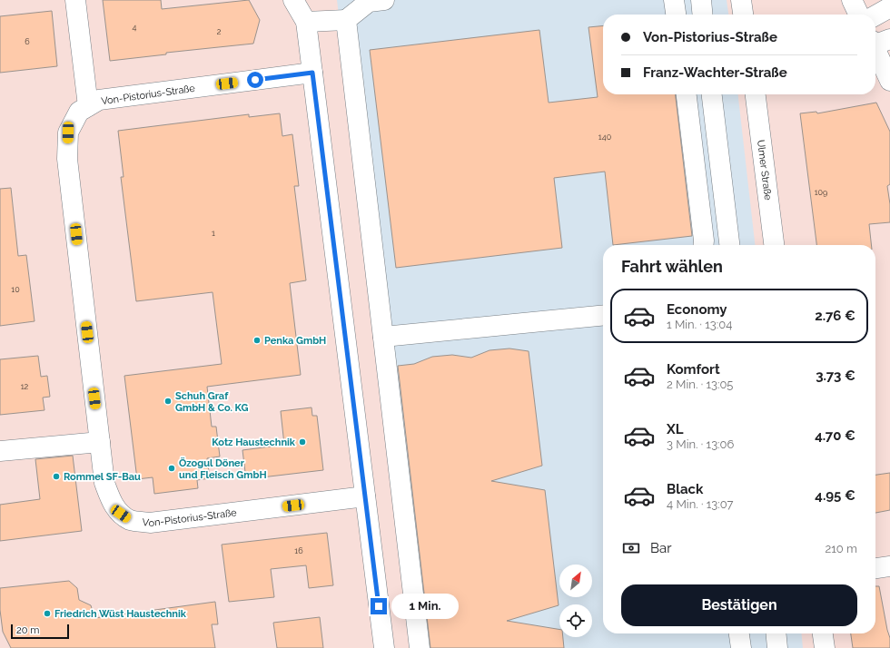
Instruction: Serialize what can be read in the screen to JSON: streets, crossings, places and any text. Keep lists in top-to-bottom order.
{
  "streets": {
    "street": ["Von-Pistorius-Straße", "Ulmer Straße"]
  },
  "places": [
    "Penka GmbH",
    "Schuh Graf GmbH & Co. KG",
    "Kotz Haustechnik",
    "Özogul Döner und Fleisch GmbH",
    "Rommel SF-Bau",
    "Friedrich Wüst Haustechnik"
  ],
  "house_numbers": [
    "4",
    "2",
    "6",
    "140",
    "109",
    "1",
    "10",
    "12",
    "16"
  ],
  "scale_bar": "20 m",
  "north": "top right",
  "page": {
    "banner": ["Von-Pistorius-Straße", "Franz-Wachter-Straße"],
    "heading": "Fahrt wählen",
    "list": [
      {
        "name": "Economy",
        "note": "1 Min. · 13:04",
        "value": "2.76 €"
      },
      {
        "name": "Komfort",
        "note": "2 Min. · 13:05",
        "value": "3.73 €"
      },
      {
        "name": "XL",
        "note": "3 Min. · 13:06",
        "value": "4.70 €"
      },
      {
        "name": "Black",
        "note": "4 Min. · 13:07",
        "value": "4.95 €"
      }
    ],
    "pay": ["Bar", "210 m"],
    "buttons": "Bestätigen",
    "bubble": "1 Min.",
    "scale": "20 m"
  }
}
